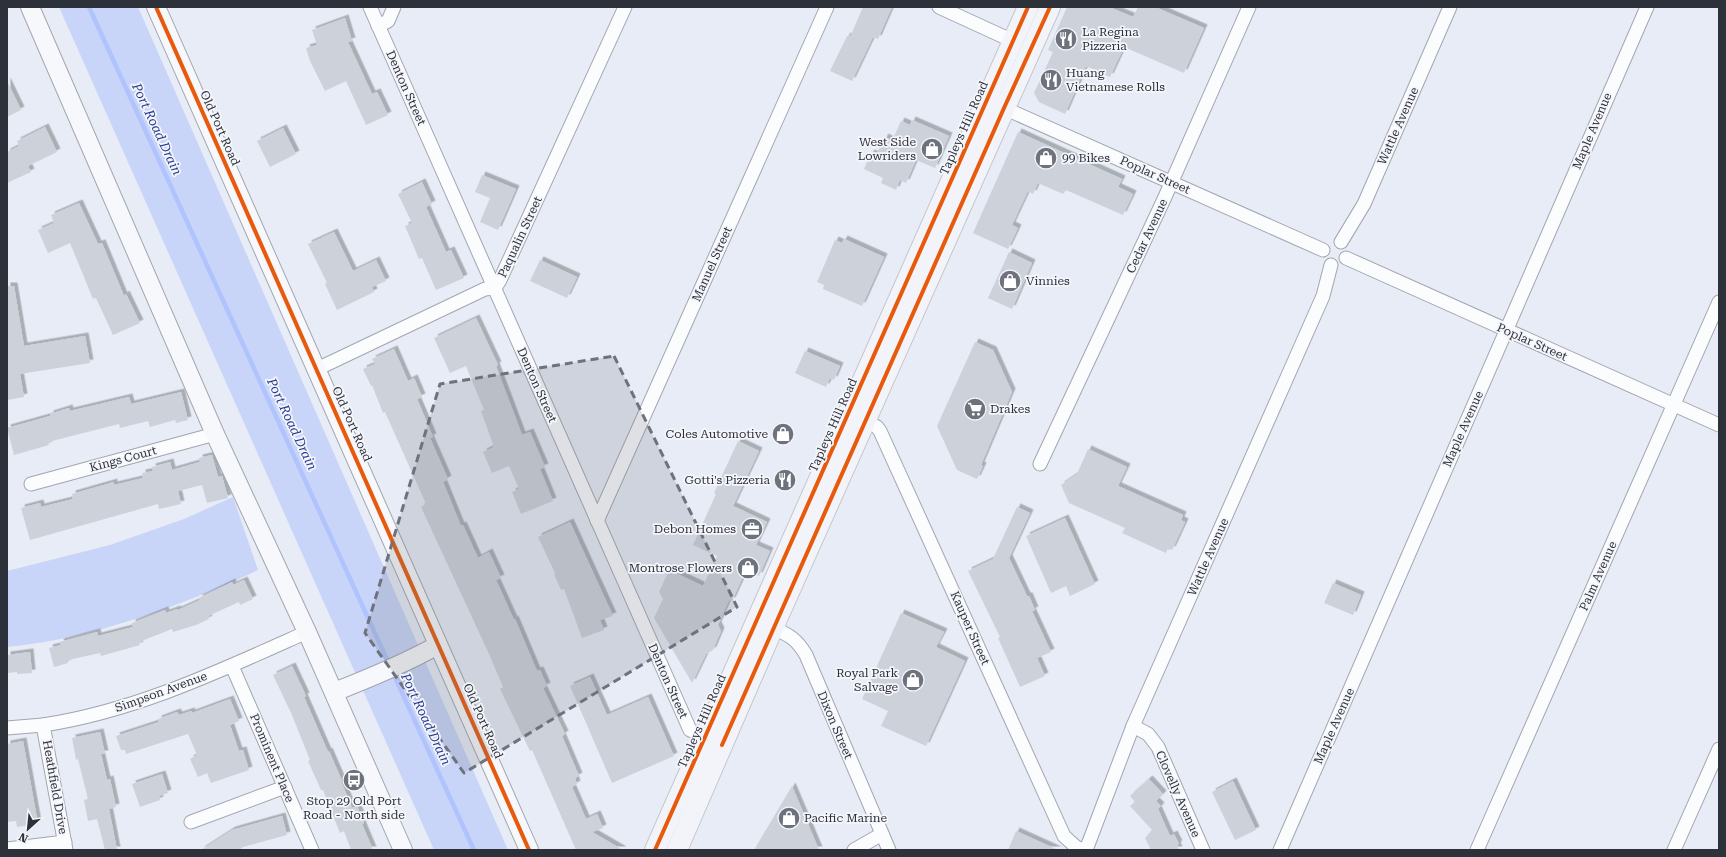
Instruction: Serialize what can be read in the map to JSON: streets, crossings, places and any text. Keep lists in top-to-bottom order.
{
  "streets": {
    "main road": ["Old Port Road", "Tapleys Hill Road"],
    "street": [
      "Denton Street",
      "Wattle Avenue",
      "Maple Avenue",
      "Poplar Street",
      "Cedar Avenue",
      "Paqualin Street",
      "Manuel Street",
      "Kings Court",
      "Palm Avenue",
      "Kauper Street",
      "Simpson Avenue",
      "Dixon Street",
      "Prominent Place",
      "Heathfield Drive",
      "Clovelly Avenue"
    ]
  },
  "crossings": [
    ["Denton Street", "Tapleys Hill Road"],
    ["Denton Street", "Paqualin Street"],
    ["Denton Street", "Manuel Street"],
    ["Wattle Avenue", "Poplar Street"],
    ["Wattle Avenue", "Clovelly Avenue"],
    ["Old Port Road", "Paqualin Street"],
    ["Tapleys Hill Road", "Poplar Street"],
    ["Tapleys Hill Road", "Kauper Street"],
    ["Tapleys Hill Road", "Dixon Street"],
    ["Maple Avenue", "Poplar Street"],
    ["Poplar Street", "Cedar Avenue"],
    ["Poplar Street", "Palm Avenue"],
    ["Simpson Avenue", "Prominent Place"],
    ["Simpson Avenue", "Heathfield Drive"]
  ],
  "water": ["Port Road Drain"],
  "places": {
    "restaurant": ["La Regina Pizzeria", "Huang Vietnamese Rolls", "Gotti's Pizzeria"],
    "shop": [
      "West Side Lowriders",
      "99 Bikes",
      "Vinnies",
      "Coles Automotive",
      "Montrose Flowers",
      "Royal Park Salvage",
      "Pacific Marine"
    ],
    "supermarket": ["Drakes"],
    "office": ["Debon Homes"],
    "bus stop": ["Stop 29 Old Port Road - North side"]
  },
  "north": "bottom left"
}
